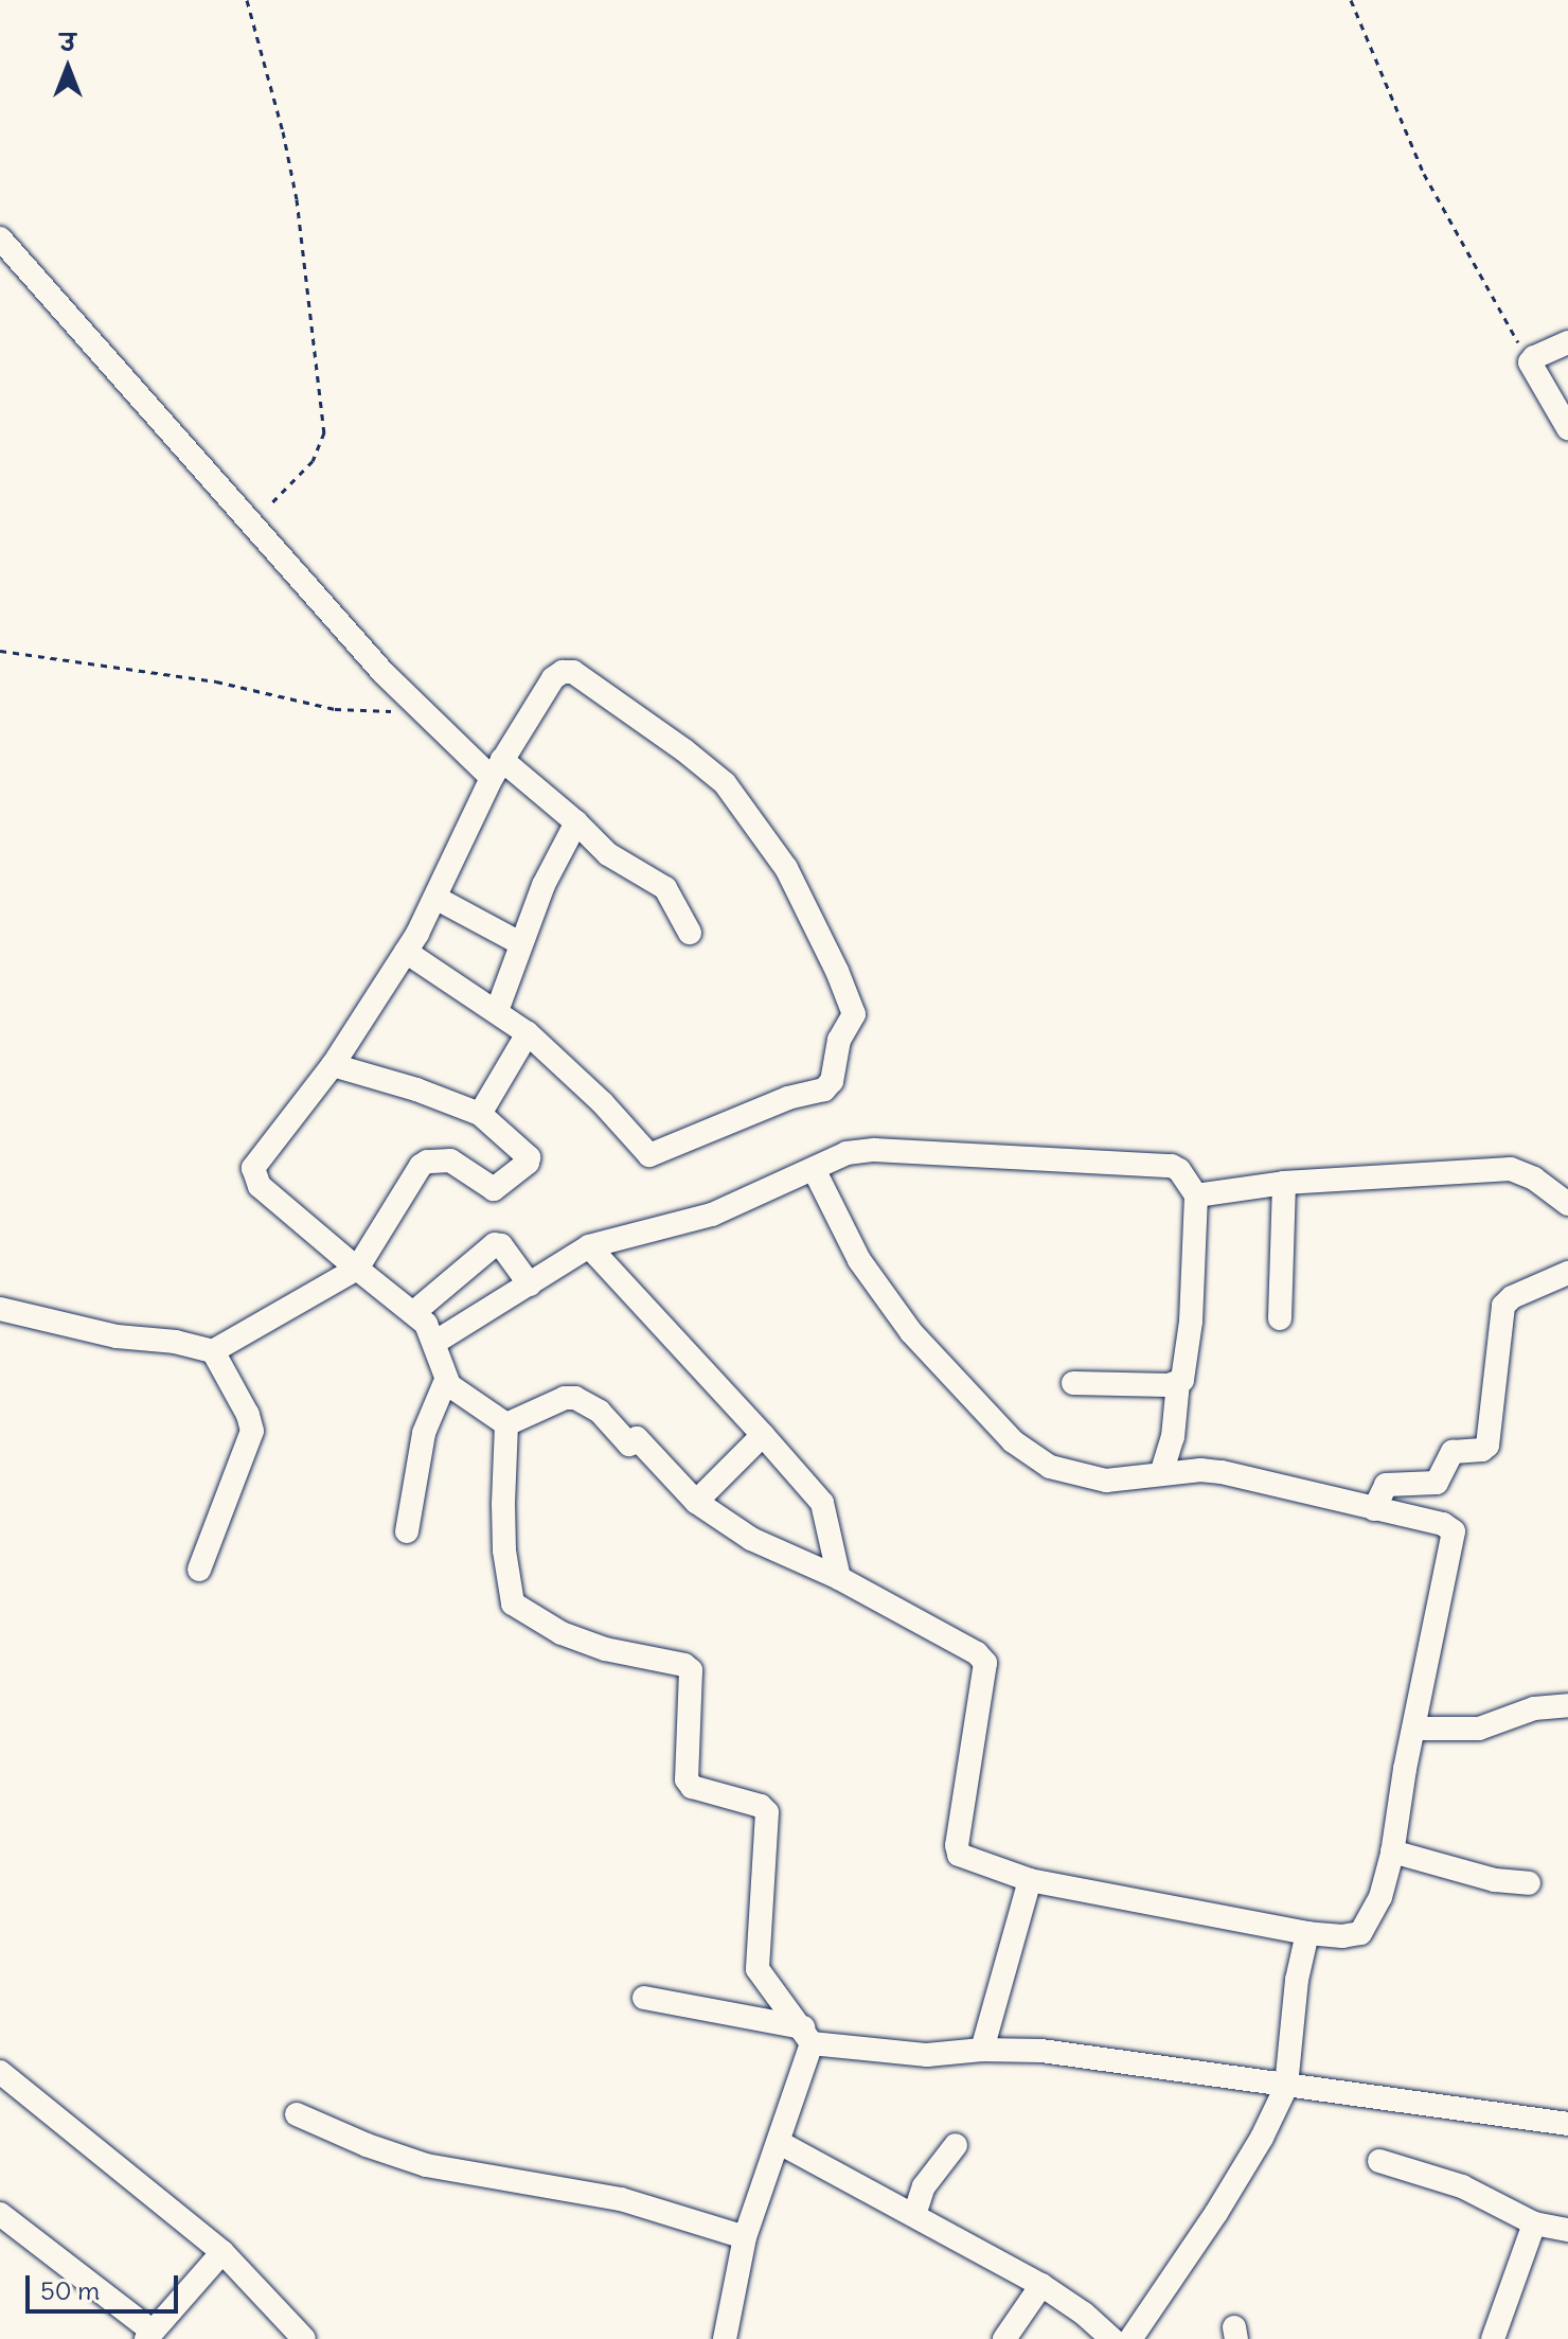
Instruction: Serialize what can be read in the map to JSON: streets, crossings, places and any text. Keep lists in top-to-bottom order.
{
  "scale_bar": "50 m",
  "north": "top"
}
